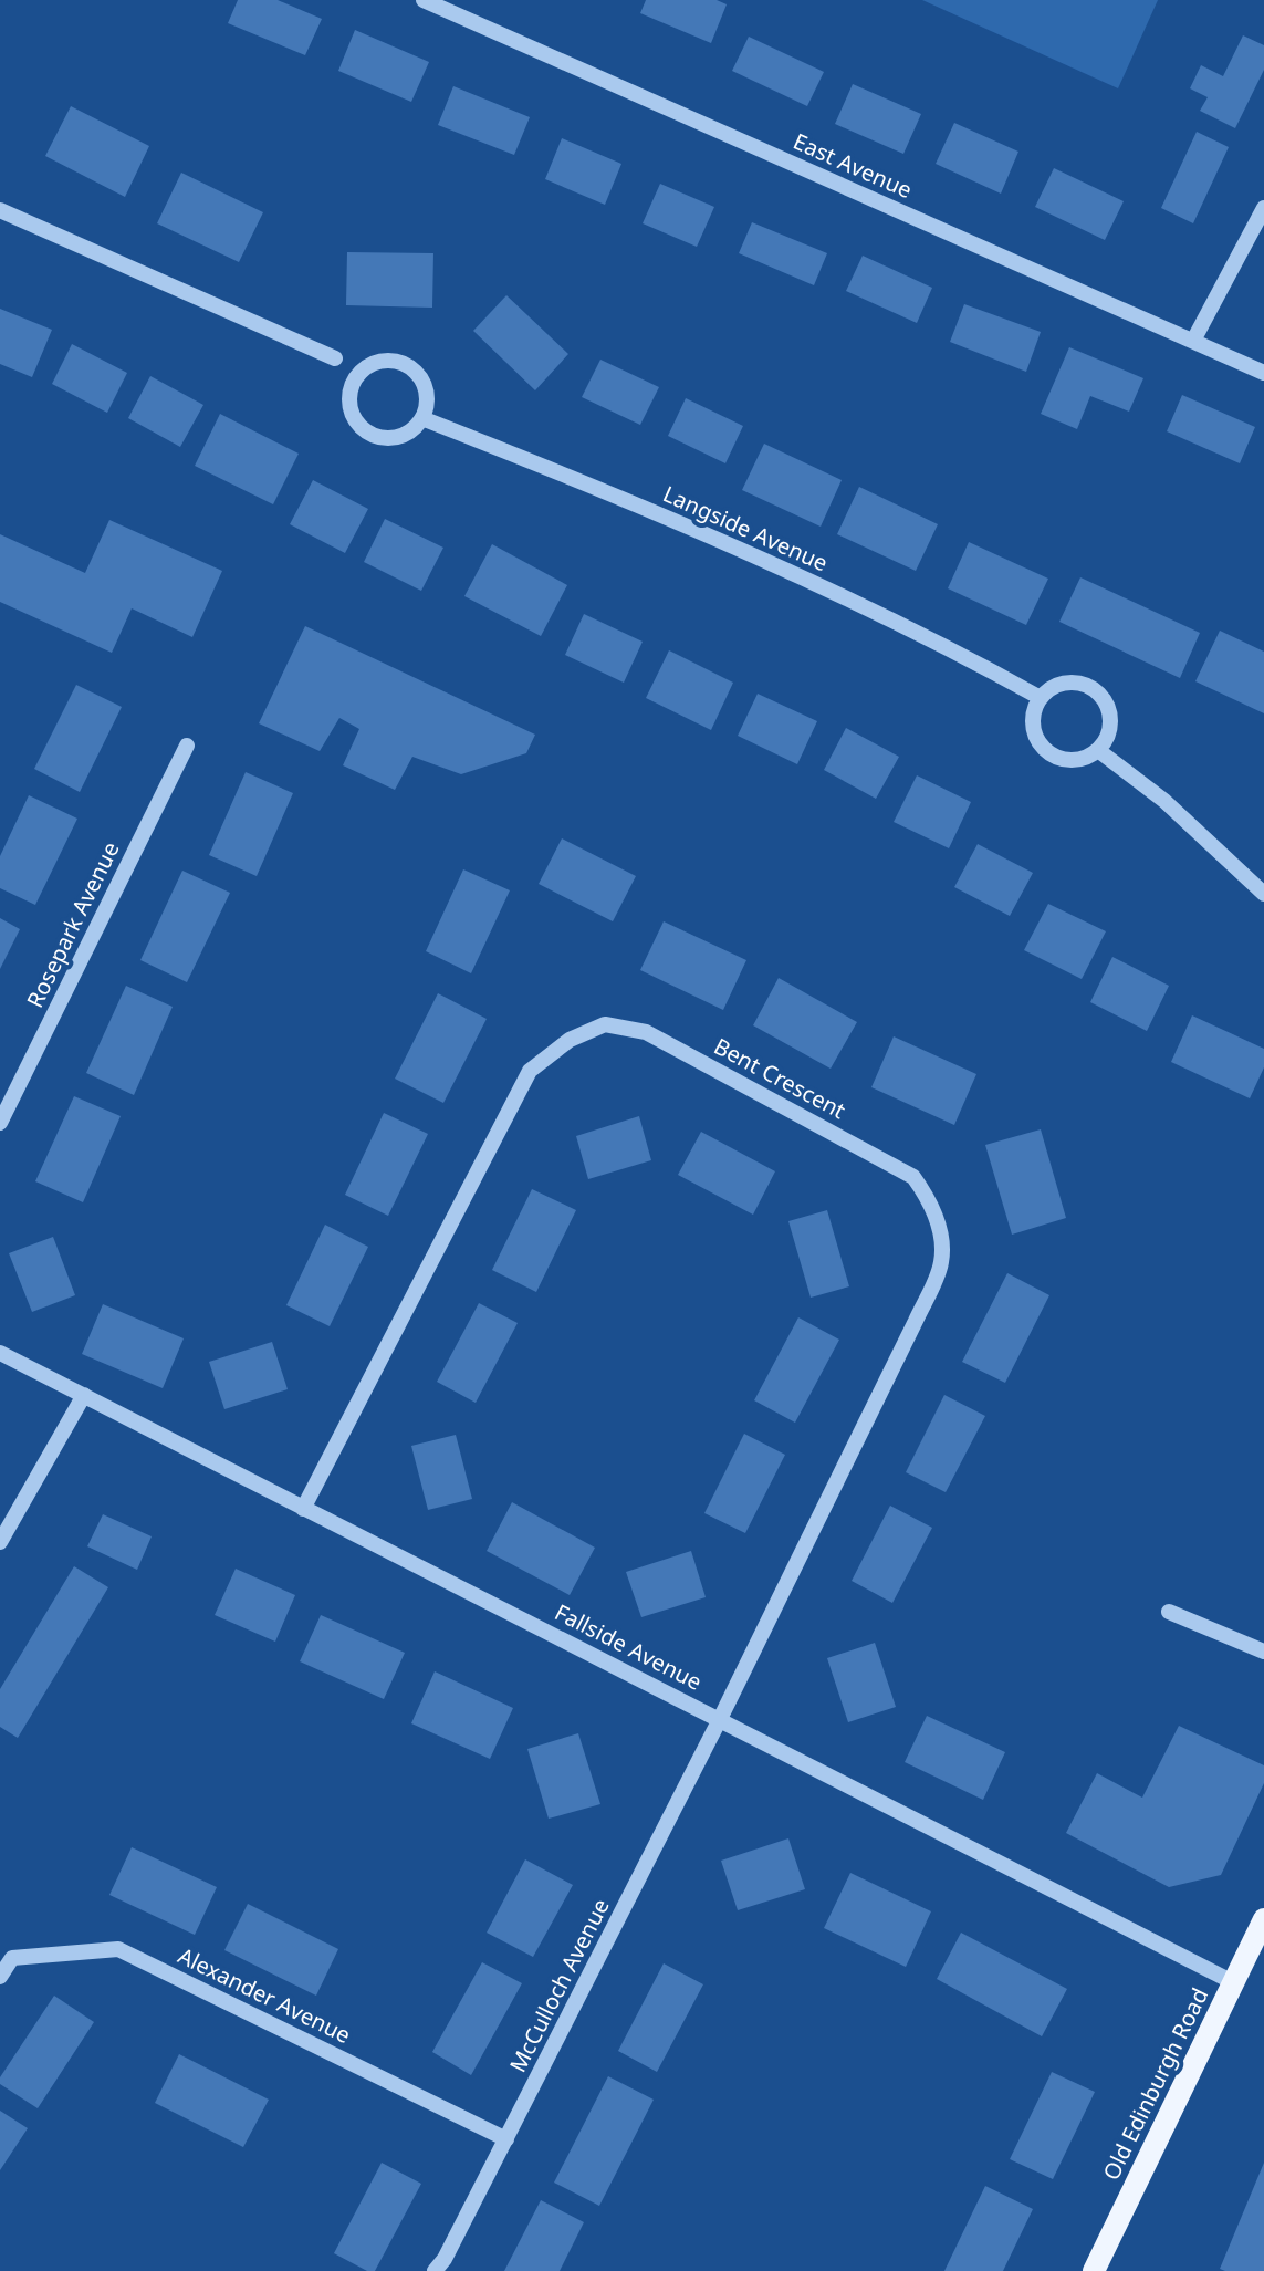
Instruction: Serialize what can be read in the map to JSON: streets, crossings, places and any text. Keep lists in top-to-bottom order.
{
  "streets": {
    "main road": ["Old Edinburgh Road"],
    "street": [
      "East Avenue",
      "Langside Avenue",
      "Rosepark Avenue",
      "Bent Crescent",
      "Fallside Avenue",
      "McCulloch Avenue",
      "Alexander Avenue"
    ]
  },
  "crossings": [
    ["Bent Crescent", "Fallside Avenue"],
    ["Bent Crescent", "McCulloch Avenue"],
    ["Fallside Avenue", "McCulloch Avenue"],
    ["Fallside Avenue", "Old Edinburgh Road"],
    ["McCulloch Avenue", "Alexander Avenue"]
  ]
}
